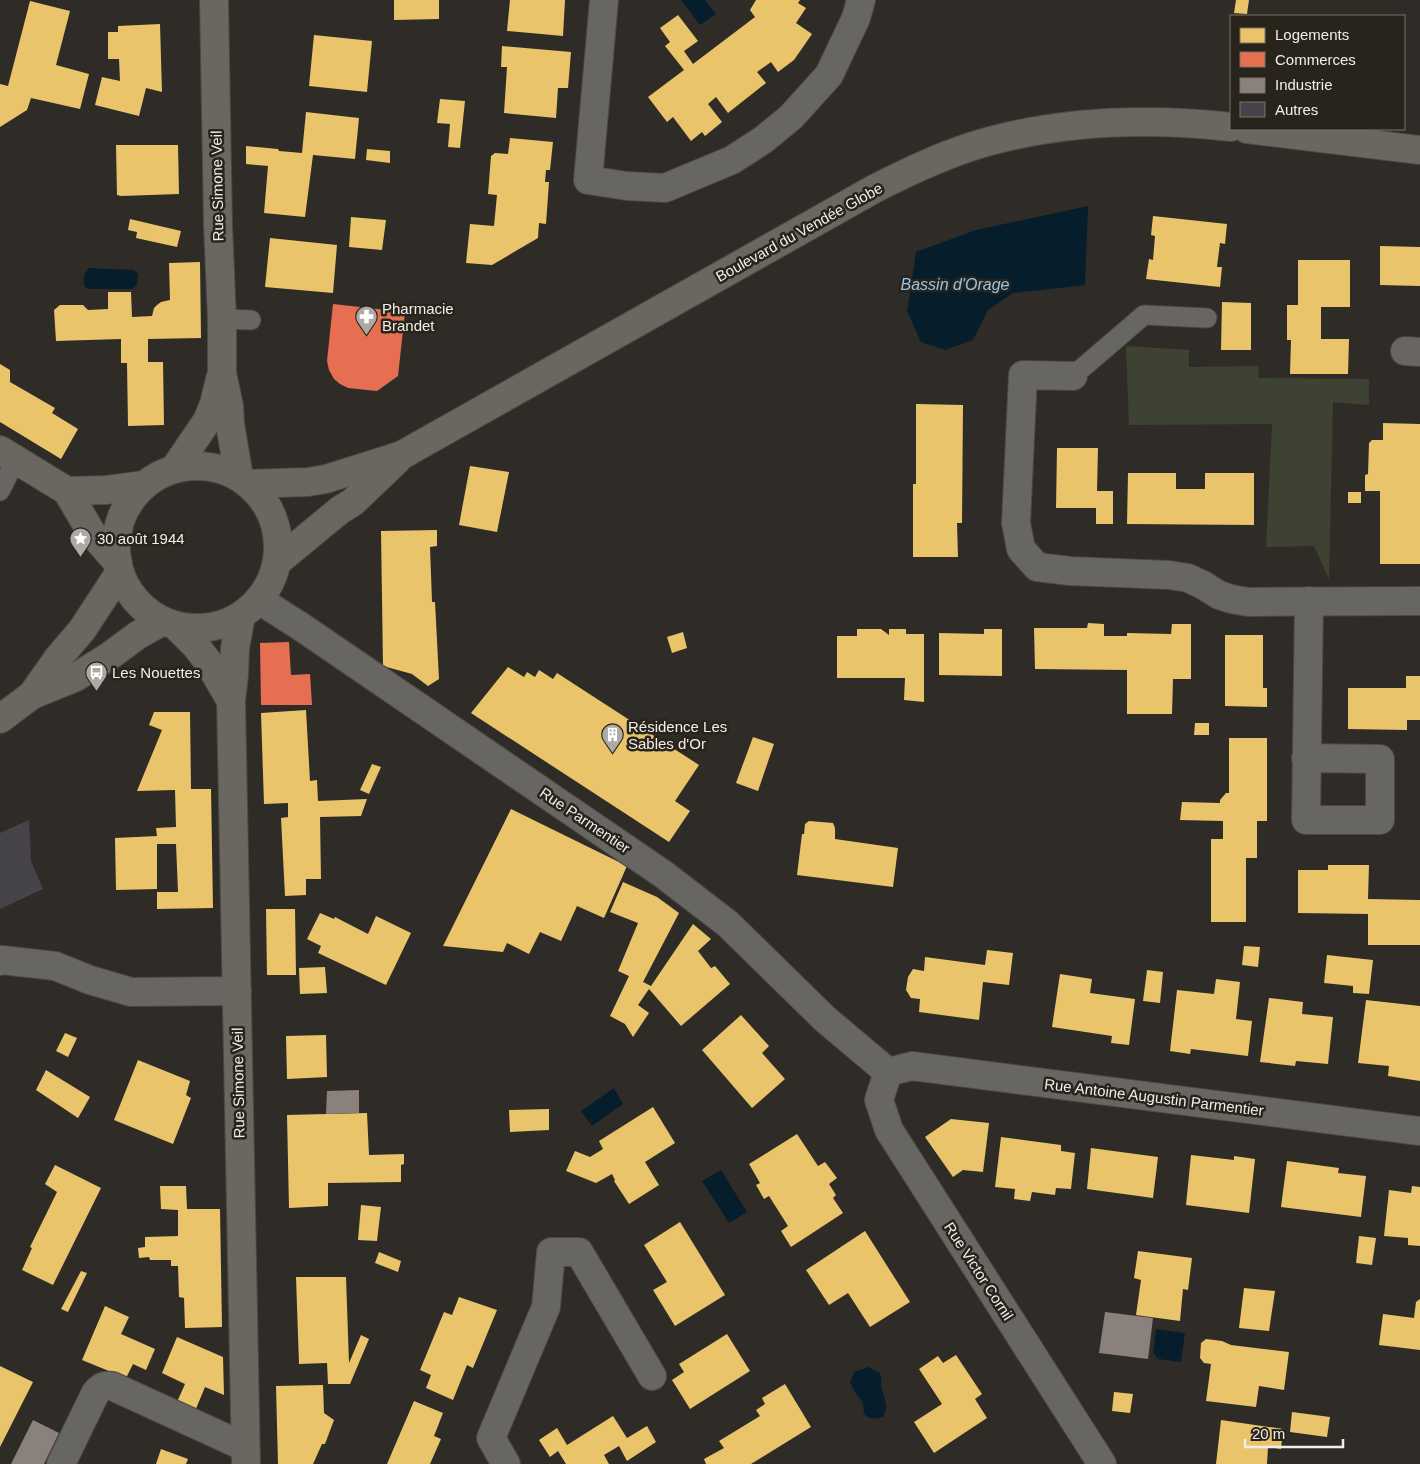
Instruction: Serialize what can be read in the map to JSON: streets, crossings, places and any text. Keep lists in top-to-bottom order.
{
  "streets": {
    "main road": ["Rue Simone Veil", "Boulevard du Vendée Globe"],
    "street": ["Rue Parmentier", "Rue Antoine Augustin Parmentier", "Rue Victor Cornil"]
  },
  "crossings": [
    ["Rue Simone Veil", "Boulevard du Vendée Globe"],
    ["Rue Simone Veil", "Rue Parmentier"],
    ["Boulevard du Vendée Globe", "Rue Parmentier"],
    ["Rue Parmentier", "Rue Antoine Augustin Parmentier"],
    ["Rue Parmentier", "Rue Victor Cornil"],
    ["Rue Antoine Augustin Parmentier", "Rue Victor Cornil"]
  ],
  "water": ["Bassin d'Orage"],
  "places": {
    "pharmacy": ["Pharmacie Brandet"],
    "place": ["30 août 1944"],
    "bus stop": ["Les Nouettes"],
    "building": ["Résidence Les Sables d'Or"]
  },
  "legend": [
    "Logements",
    "Commerces",
    "Industrie",
    "Autres"
  ],
  "scale_bar": "20 m"
}
